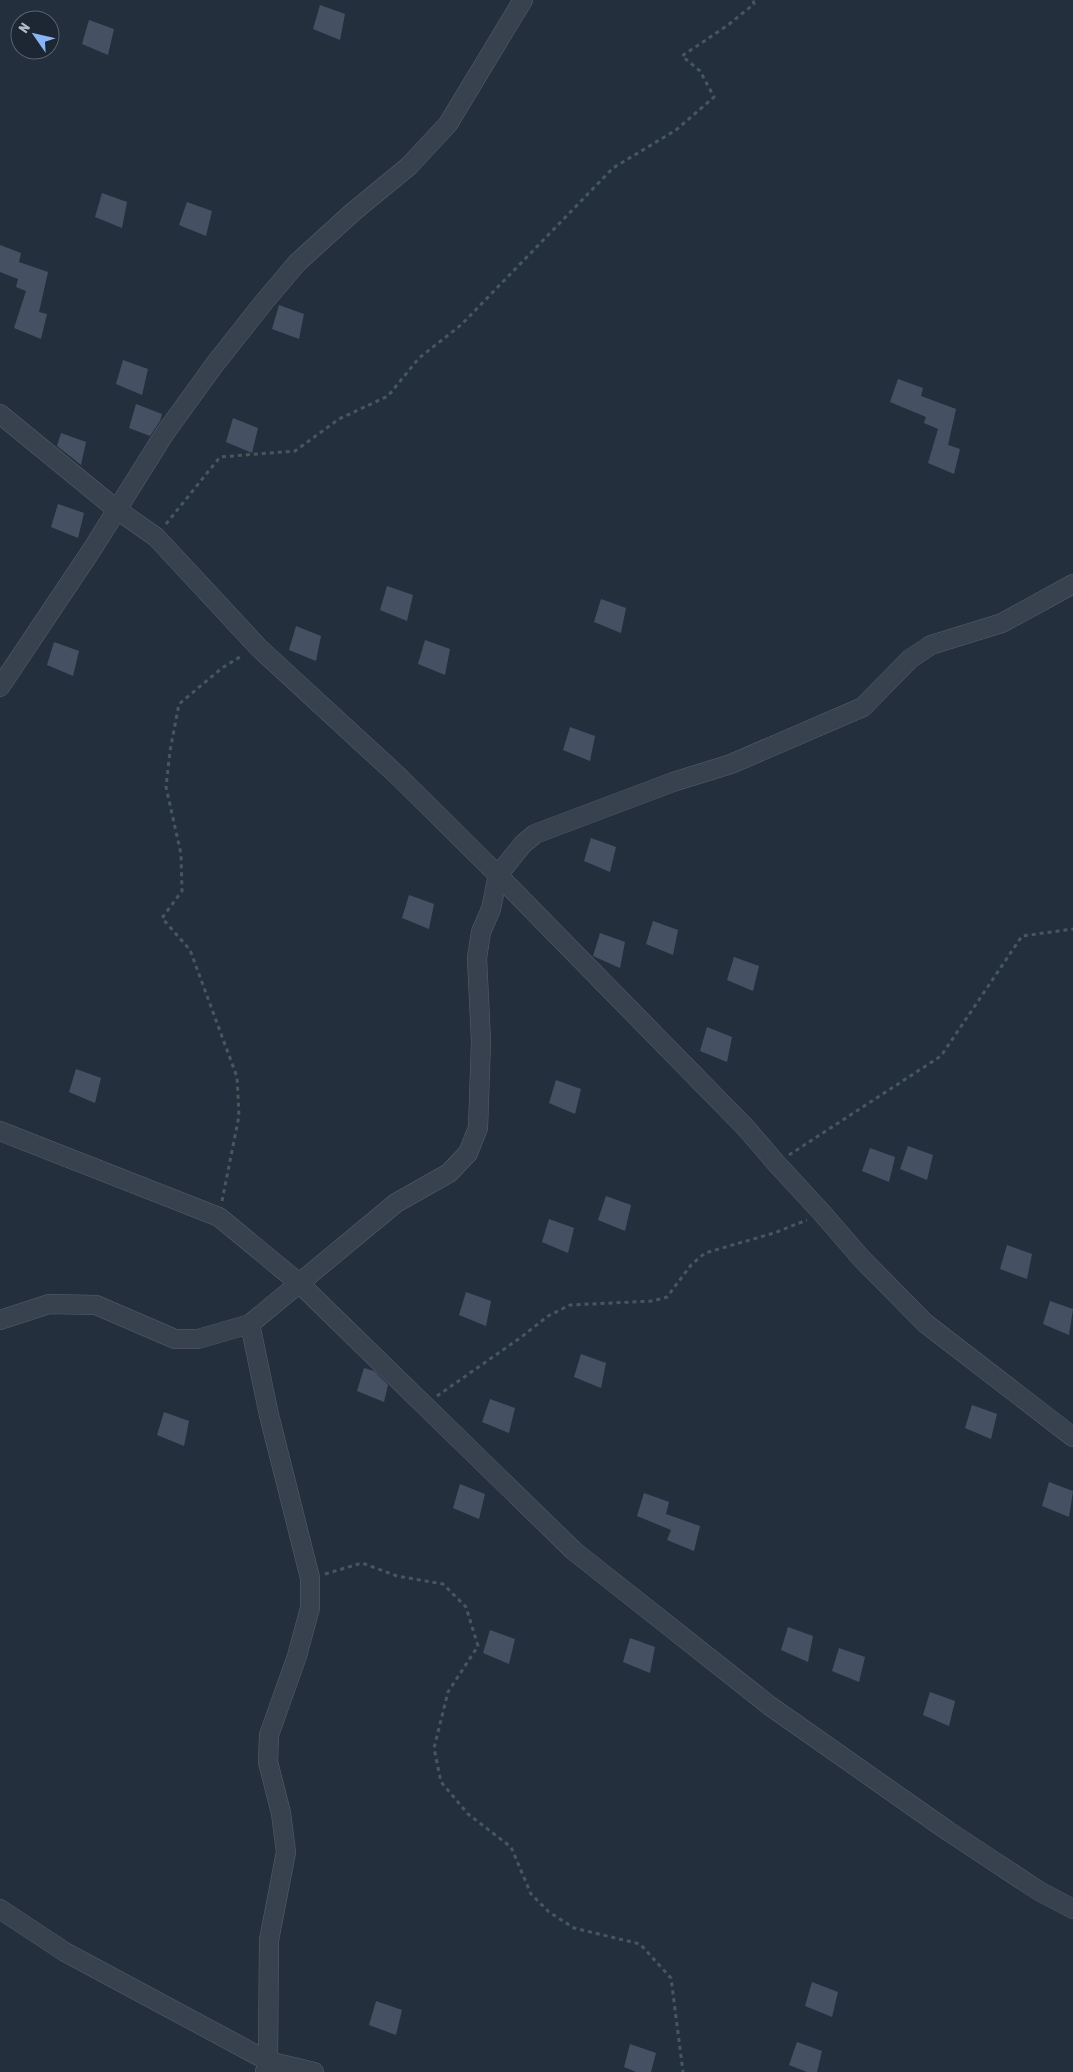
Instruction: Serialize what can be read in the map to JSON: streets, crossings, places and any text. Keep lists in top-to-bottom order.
{
  "north": "top left"
}
